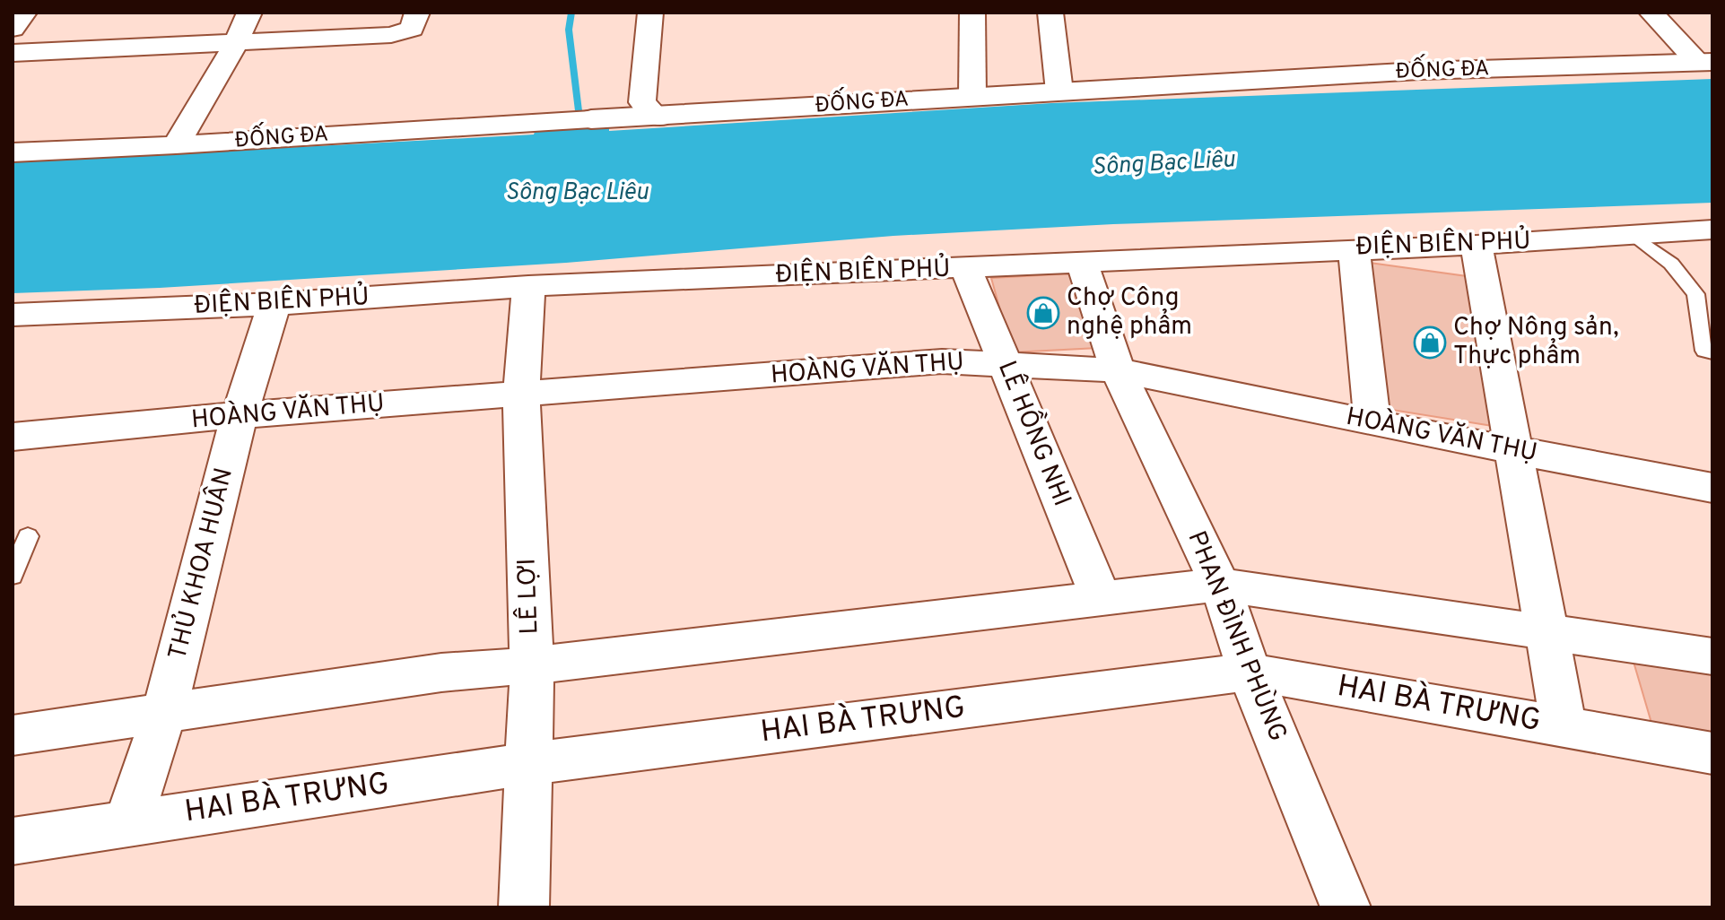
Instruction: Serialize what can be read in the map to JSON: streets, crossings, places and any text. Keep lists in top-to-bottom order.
{
  "streets": {
    "street": [
      "ĐỐNG ĐA",
      "ĐIỆN BIÊN PHỦ",
      "HOÀNG VĂN THỤ",
      "LÊ HỒNG NHI",
      "THỦ KHOA HUÂN",
      "LÊ LỢI",
      "PHAN ĐÌNH PHÙNG",
      "HAI BÀ TRƯNG"
    ]
  },
  "crossings": [
    ["ĐIỆN BIÊN PHỦ", "LÊ HỒNG NHI"],
    ["ĐIỆN BIÊN PHỦ", "THỦ KHOA HUÂN"],
    ["ĐIỆN BIÊN PHỦ", "LÊ LỢI"],
    ["ĐIỆN BIÊN PHỦ", "PHAN ĐÌNH PHÙNG"],
    ["HOÀNG VĂN THỤ", "LÊ HỒNG NHI"],
    ["HOÀNG VĂN THỤ", "THỦ KHOA HUÂN"],
    ["HOÀNG VĂN THỤ", "LÊ LỢI"],
    ["HOÀNG VĂN THỤ", "PHAN ĐÌNH PHÙNG"],
    ["THỦ KHOA HUÂN", "HAI BÀ TRƯNG"],
    ["LÊ LỢI", "HAI BÀ TRƯNG"],
    ["PHAN ĐÌNH PHÙNG", "HAI BÀ TRƯNG"]
  ],
  "water": ["Sông Bạc Liêu"],
  "places": {
    "shop": ["Chợ Công nghệ phẩm", "Chợ Nông sản, Thực phẩm"]
  }
}
